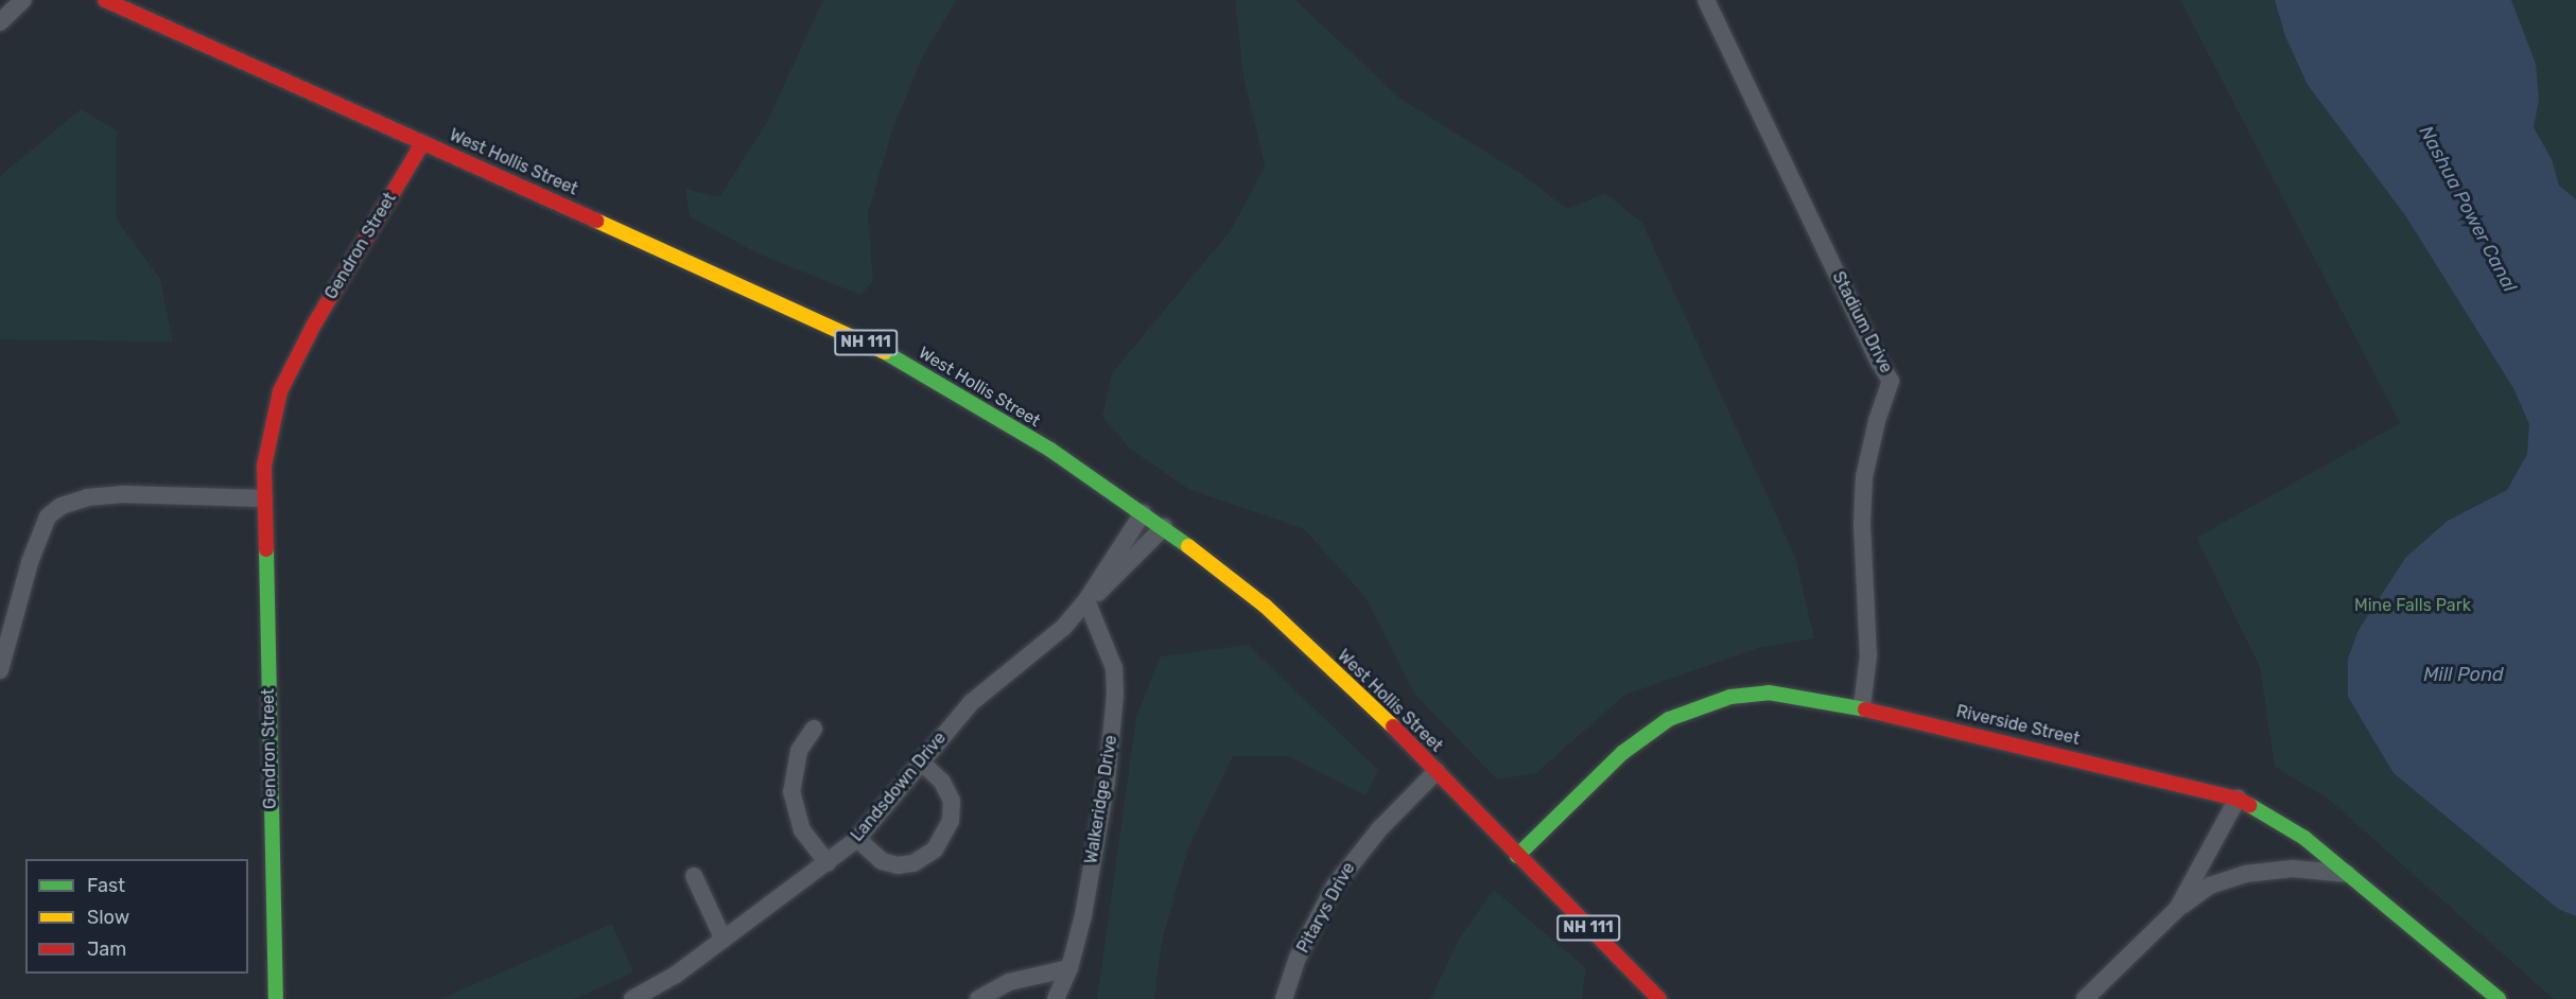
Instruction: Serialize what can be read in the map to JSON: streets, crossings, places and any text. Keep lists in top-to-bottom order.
{
  "streets": {
    "street": [
      "West Hollis Street",
      "Gendron Street",
      "Stadium Drive",
      "NH 111",
      "Riverside Street",
      "Landsdown Drive",
      "Walkeridge Drive",
      "Pitarys Drive"
    ]
  },
  "crossings": [
    ["West Hollis Street", "Gendron Street"],
    ["West Hollis Street", "Riverside Street"],
    ["West Hollis Street", "Landsdown Drive"],
    ["West Hollis Street", "Pitarys Drive"],
    ["Stadium Drive", "Riverside Street"],
    ["Landsdown Drive", "Walkeridge Drive"]
  ],
  "water": ["Nashua Power Canal", "Mill Pond"],
  "parks": ["Mine Falls Park"],
  "legend": ["Fast", "Slow", "Jam"]
}
